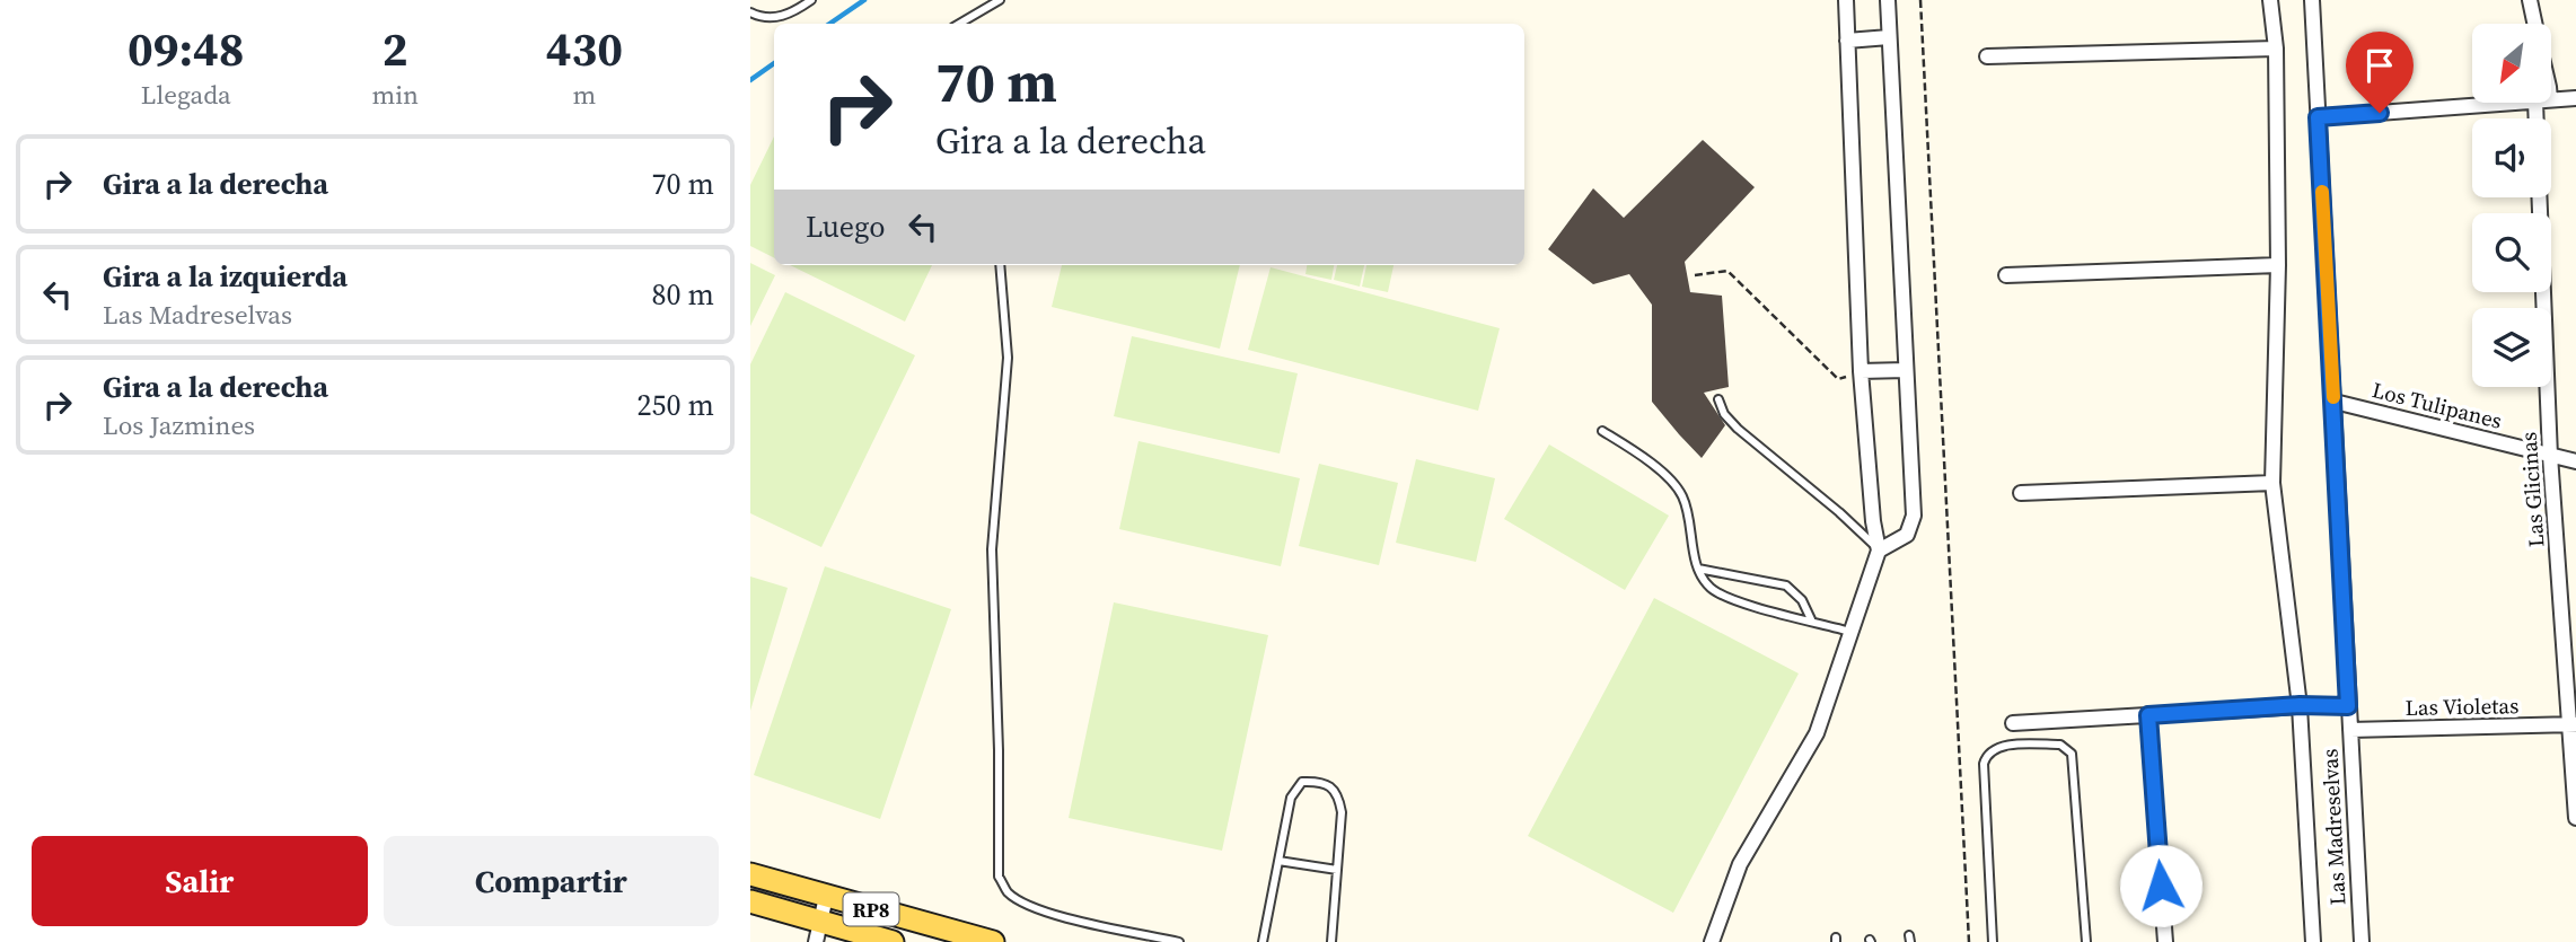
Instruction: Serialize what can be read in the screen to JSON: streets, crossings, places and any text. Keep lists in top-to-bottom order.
{
  "streets": {
    "main road": ["RP8"],
    "street": [
      "Los Tulipanes",
      "Las Glicinas",
      "Las Violetas",
      "Las Madreselvas"
    ]
  },
  "crossings": [
    ["Los Tulipanes", "Las Glicinas"],
    ["Los Tulipanes", "Las Madreselvas"],
    ["Las Glicinas", "Las Violetas"],
    ["Las Violetas", "Las Madreselvas"]
  ],
  "north": "bottom left",
  "page": {
    "eta": [
      "09:48",
      "Llegada",
      "2",
      "min",
      "430",
      "m"
    ],
    "turn": ["70 m", "Gira a la derecha"],
    "list": [
      {
        "name": "Gira a la derecha",
        "value": "70 m"
      },
      {
        "name": "Gira a la izquierda",
        "note": "Las Madreselvas",
        "value": "80 m"
      },
      {
        "name": "Gira a la derecha",
        "note": "Los Jazmines",
        "value": "250 m"
      }
    ],
    "then": "Luego",
    "buttons": ["Salir", "Compartir"]
  }
}
